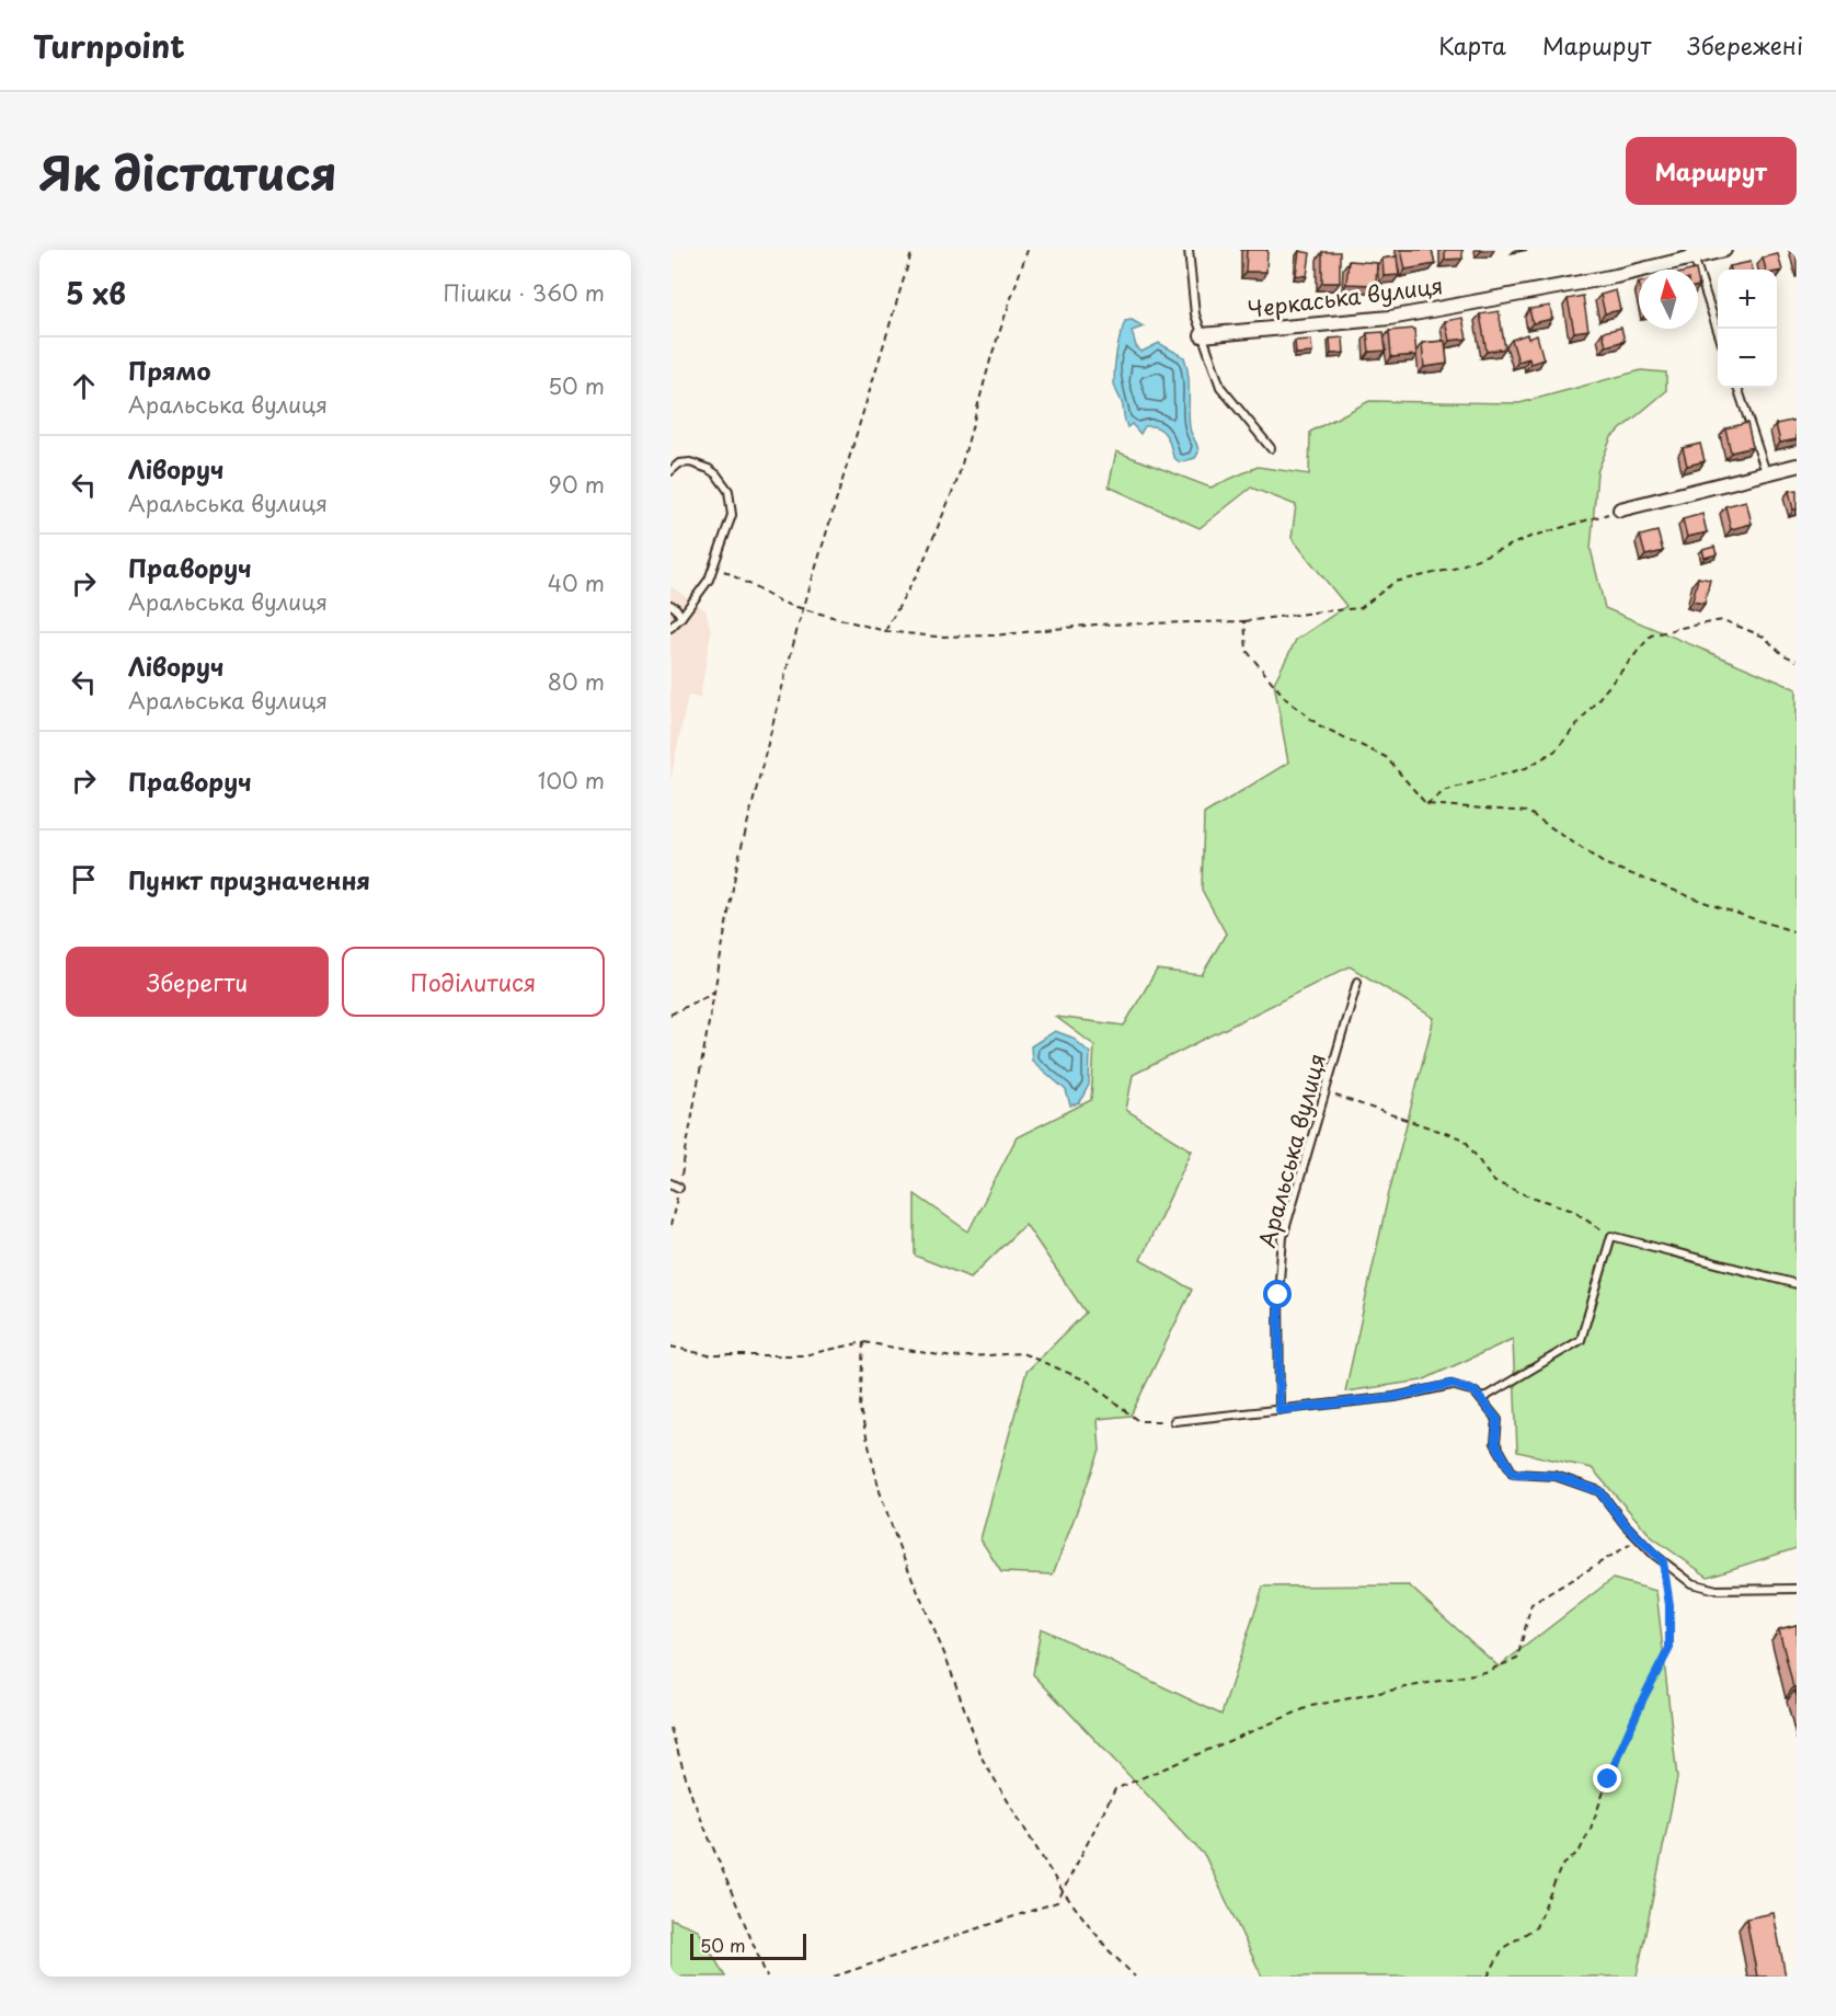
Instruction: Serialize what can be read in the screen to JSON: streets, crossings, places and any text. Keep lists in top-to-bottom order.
{
  "streets": {
    "street": ["Черкаська вулиця"],
    "lane": ["Аральська вулиця"]
  },
  "scale_bar": "50 m",
  "north": "top",
  "page": {
    "header": "Turnpoint",
    "nav": ["Карта", "Маршрут", "Збережені"],
    "title": "Як дістатися",
    "buttons": [
      "Маршрут",
      ["Зберегти", "Поділитися"]
    ],
    "heading": ["5 хв", "Пішки · 360 m"],
    "map_buttons": ["+", "−"],
    "list": [
      ["Прямо", "Аральська вулиця", "50 m"],
      ["Ліворуч", "Аральська вулиця", "90 m"],
      ["Праворуч", "Аральська вулиця", "40 m"],
      ["Ліворуч", "Аральська вулиця", "80 m"],
      ["Праворуч", "100 m"],
      "Пункт призначення"
    ],
    "scale": "50 m"
  }
}
